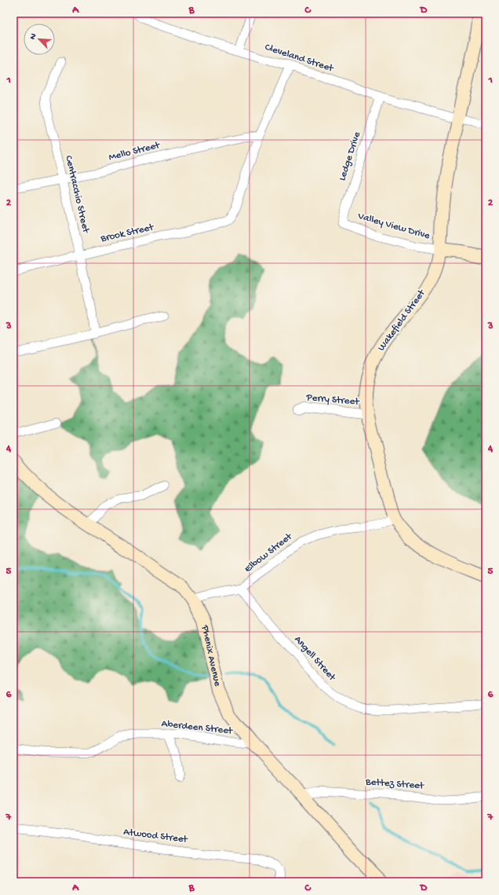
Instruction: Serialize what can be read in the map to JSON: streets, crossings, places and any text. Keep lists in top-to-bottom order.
{
  "streets": {
    "street": [
      "Cleveland Street",
      "Mello Street",
      "Ledge Drive",
      "Centracchio Street",
      "Valley View Drive",
      "Brook Street",
      "Wakefield Street",
      "Perry Street",
      "Elbow Street",
      "Phenix Avenue",
      "Angell Street",
      "Aberdeen Street",
      "Bettez Street",
      "Atwood Street"
    ]
  },
  "crossings": [
    ["Cleveland Street", "Ledge Drive"],
    ["Cleveland Street", "Wakefield Street"],
    ["Mello Street", "Centracchio Street"],
    ["Mello Street", "Brook Street"],
    ["Ledge Drive", "Valley View Drive"],
    ["Centracchio Street", "Brook Street"],
    ["Valley View Drive", "Wakefield Street"],
    ["Wakefield Street", "Perry Street"],
    ["Wakefield Street", "Elbow Street"],
    ["Elbow Street", "Phenix Avenue"],
    ["Elbow Street", "Angell Street"],
    ["Phenix Avenue", "Aberdeen Street"],
    ["Phenix Avenue", "Bettez Street"]
  ],
  "north": "top left",
  "grid": {
    "columns": [
      "A",
      "B",
      "C",
      "D"
    ],
    "rows": [
      "1",
      "2",
      "3",
      "4",
      "5",
      "6",
      "7"
    ]
  }
}
